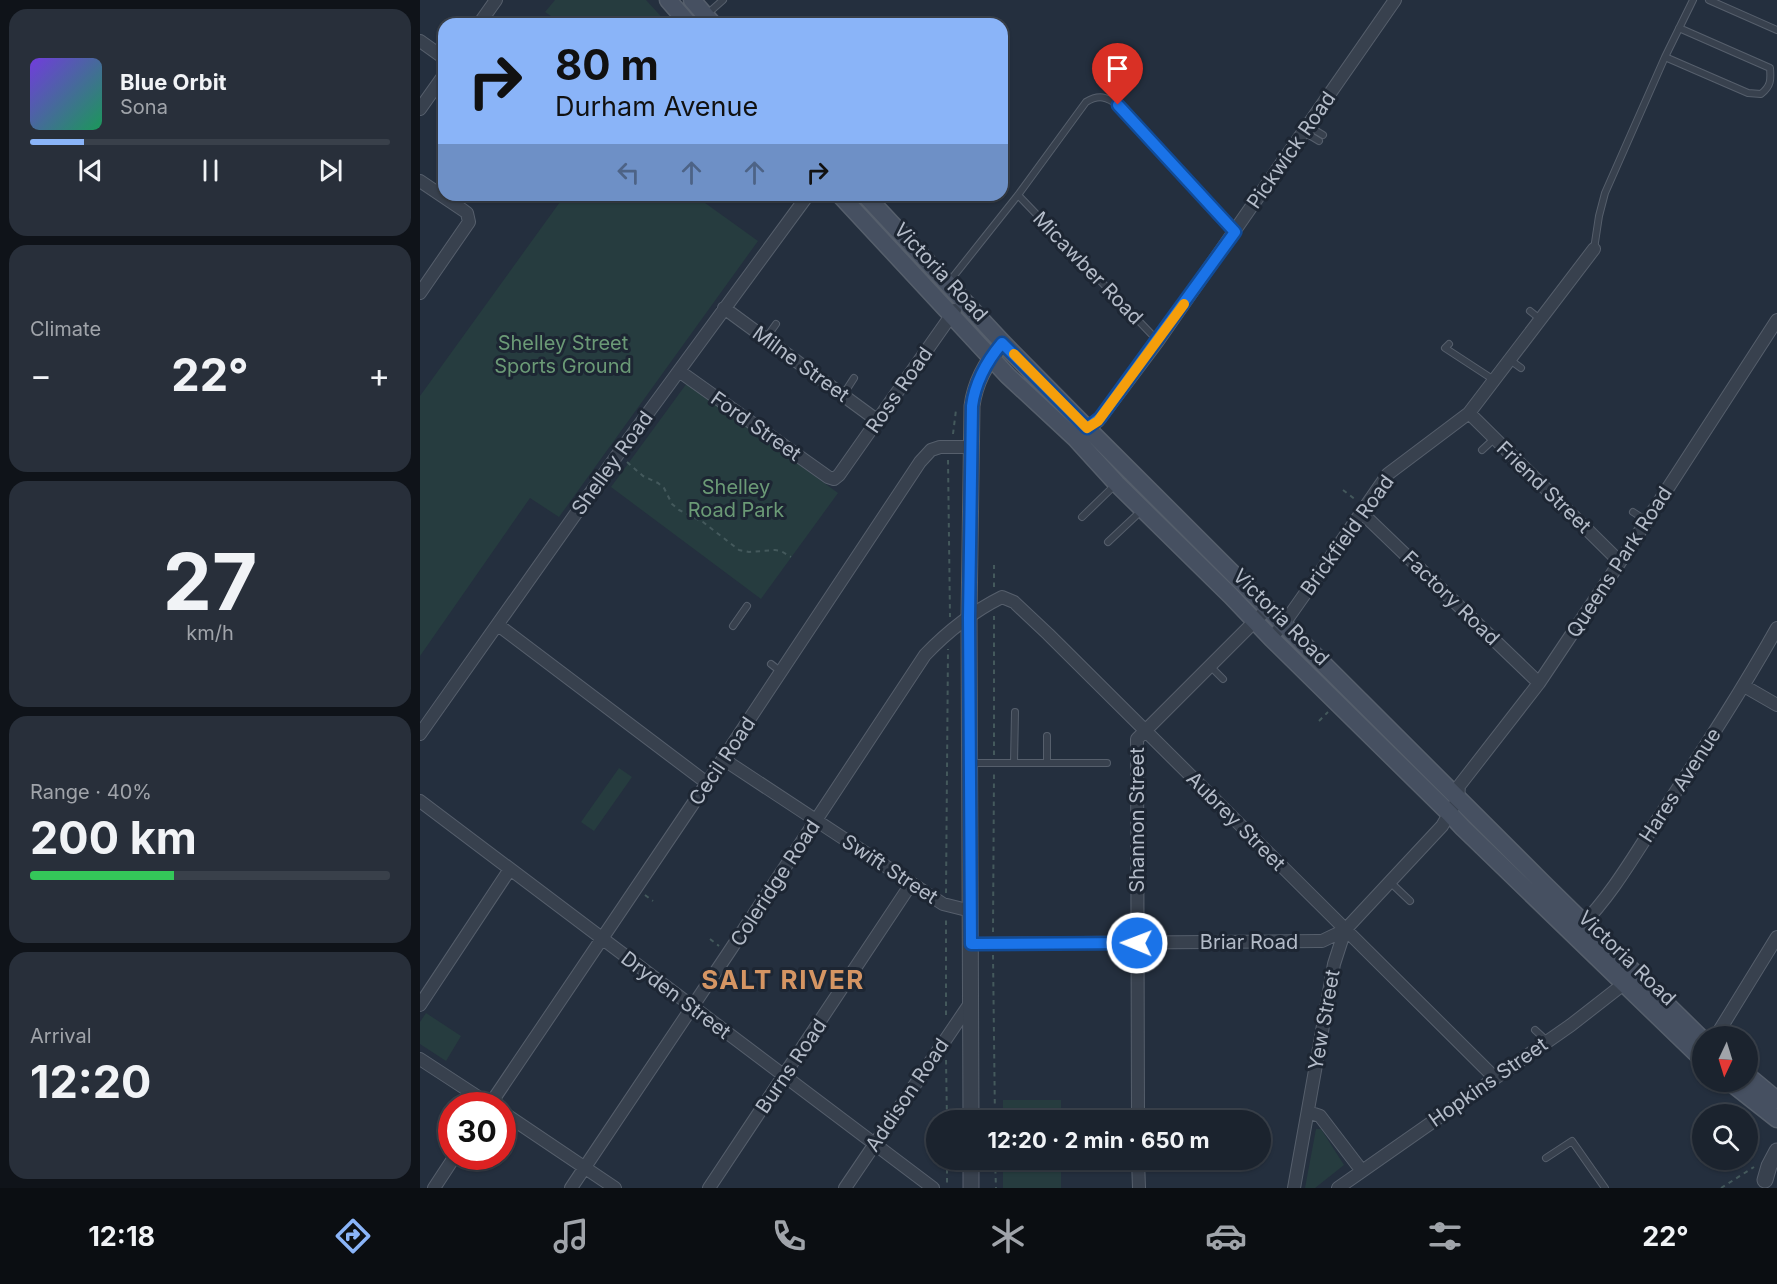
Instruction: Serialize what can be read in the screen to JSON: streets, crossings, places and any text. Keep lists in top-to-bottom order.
{
  "streets": {
    "main road": ["Victoria Road"],
    "street": [
      "Pickwick Road",
      "Milne Street",
      "Ross Road",
      "Ford Street",
      "Shelley Road",
      "Friend Street",
      "Brickfield Road",
      "Queens Park Road",
      "Factory Road",
      "Cecil Road",
      "Hares Avenue",
      "Shannon Street",
      "Aubrey Street",
      "Swift Street",
      "Coleridge Road",
      "Briar Road",
      "Dryden Street",
      "Yew Street",
      "Burns Road",
      "Hopkins Street",
      "Addison Road"
    ],
    "lane": ["Micawber Road"]
  },
  "crossings": [
    ["Pickwick Road", "Micawber Road"],
    ["Pickwick Road", "Victoria Road"],
    ["Victoria Road", "Ross Road"],
    ["Victoria Road", "Brickfield Road"],
    ["Victoria Road", "Queens Park Road"],
    ["Victoria Road", "Hares Avenue"],
    ["Victoria Road", "Shannon Street"],
    ["Victoria Road", "Hopkins Street"],
    ["Milne Street", "Ross Road"],
    ["Milne Street", "Shelley Road"],
    ["Ross Road", "Ford Street"],
    ["Ford Street", "Shelley Road"],
    ["Friend Street", "Brickfield Road"],
    ["Friend Street", "Queens Park Road"],
    ["Brickfield Road", "Factory Road"],
    ["Queens Park Road", "Factory Road"],
    ["Queens Park Road", "Aubrey Street"],
    ["Queens Park Road", "Briar Road"],
    ["Queens Park Road", "Yew Street"],
    ["Cecil Road", "Swift Street"],
    ["Cecil Road", "Dryden Street"],
    ["Shannon Street", "Aubrey Street"],
    ["Shannon Street", "Briar Road"],
    ["Aubrey Street", "Briar Road"],
    ["Aubrey Street", "Yew Street"],
    ["Aubrey Street", "Hopkins Street"],
    ["Swift Street", "Coleridge Road"],
    ["Swift Street", "Burns Road"],
    ["Coleridge Road", "Dryden Street"],
    ["Briar Road", "Yew Street"],
    ["Dryden Street", "Burns Road"],
    ["Dryden Street", "Addison Road"]
  ],
  "districts": ["SALT RIVER"],
  "parks": ["Shelley Street Sports Ground", "Shelley Road Park"],
  "north": "bottom",
  "page": {
    "turn": ["80 m", "Durham Avenue"],
    "song": ["Blue Orbit", "Sona"],
    "tile": [
      "Climate",
      ["27", "km/h"],
      ["Range · 40%", "200 km"],
      ["Arrival", "12:20"]
    ],
    "heat": ["−", "22°", "+"],
    "limit": "30",
    "trip": "12:20 · 2 min · 650 m",
    "tabs": ["12:18", "22°"]
  }
}
